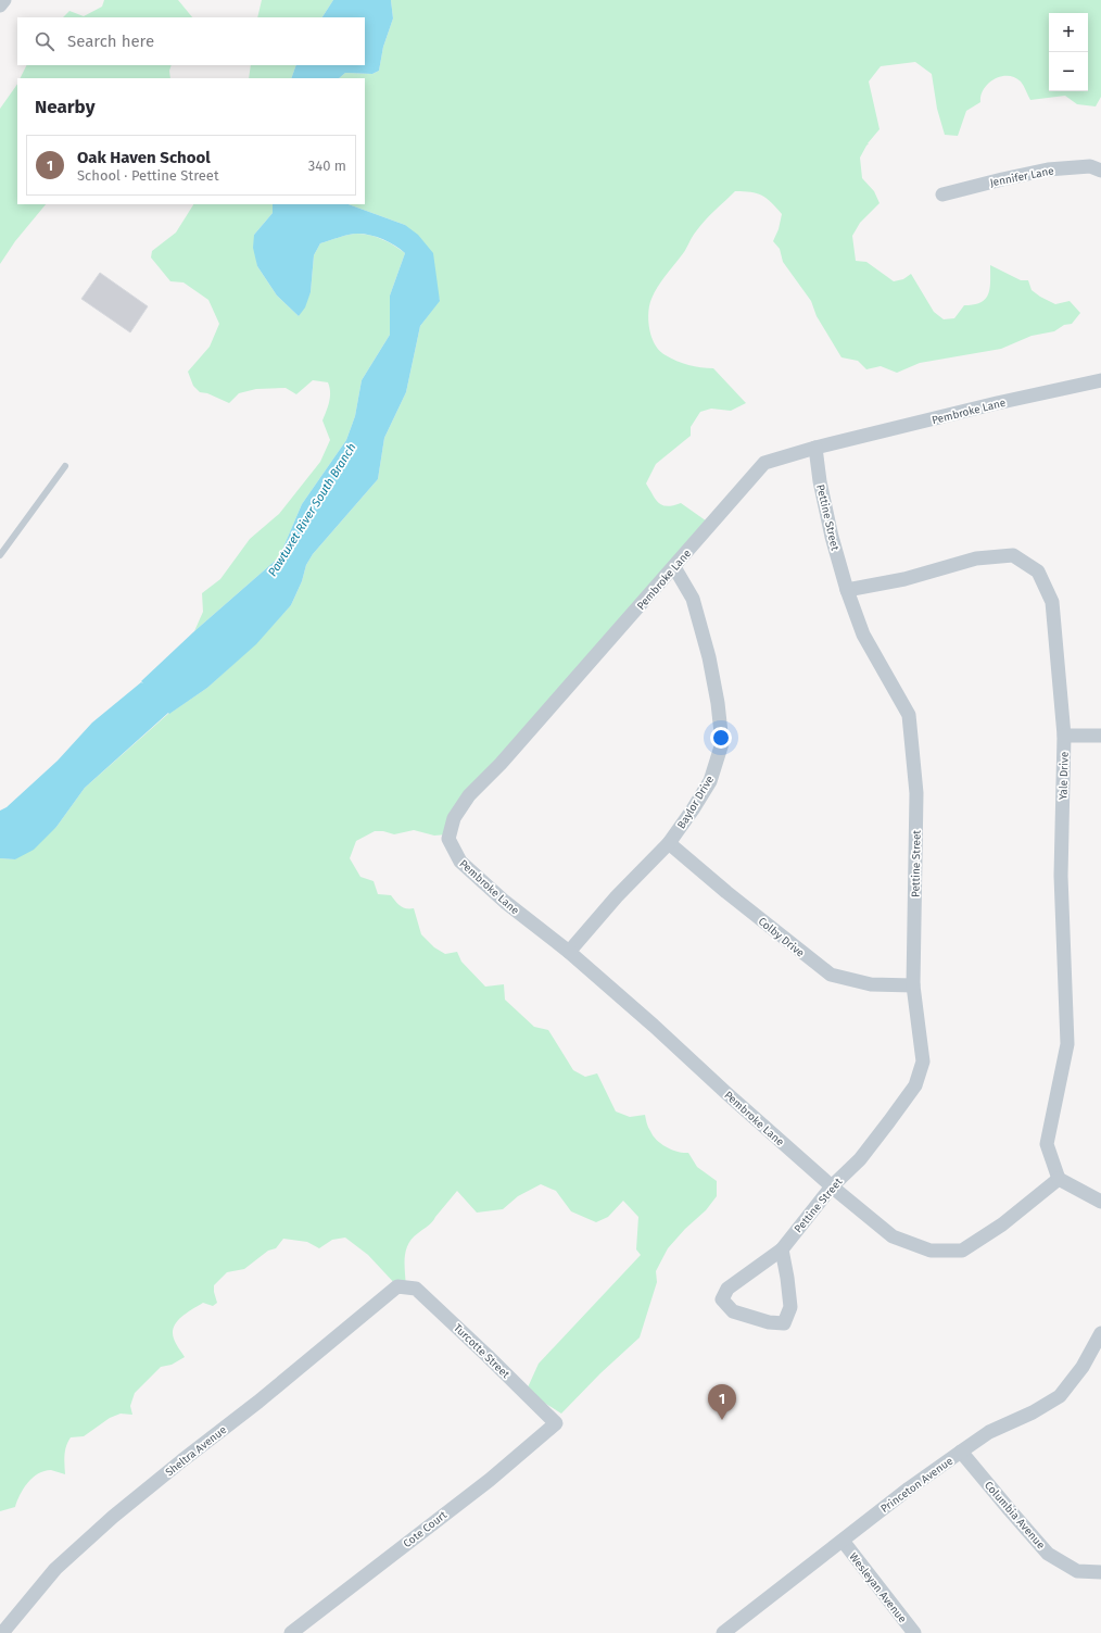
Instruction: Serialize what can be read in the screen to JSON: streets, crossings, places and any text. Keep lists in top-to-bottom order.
{
  "streets": {
    "street": [
      "Jennifer Lane",
      "Pembroke Lane",
      "Pettine Street",
      "Yale Drive",
      "Baylor Drive",
      "Colby Drive",
      "Turcotte Street",
      "Sheltra Avenue",
      "Princeton Avenue",
      "Columbia Avenue",
      "Cote Court",
      "Wesleyan Avenue"
    ]
  },
  "crossings": [
    ["Pembroke Lane", "Pettine Street"],
    ["Pembroke Lane", "Yale Drive"],
    ["Pembroke Lane", "Baylor Drive"],
    ["Pettine Street", "Yale Drive"],
    ["Pettine Street", "Colby Drive"],
    ["Baylor Drive", "Colby Drive"],
    ["Turcotte Street", "Sheltra Avenue"],
    ["Turcotte Street", "Cote Court"],
    ["Princeton Avenue", "Columbia Avenue"],
    ["Princeton Avenue", "Wesleyan Avenue"]
  ],
  "water": ["Pawtuxet River South Branch"],
  "page": {
    "map_buttons": ["+", "−"],
    "search": "Search here",
    "heading": "Nearby",
    "list": [
      {
        "mark": "1",
        "name": "Oak Haven School",
        "note": "School · Pettine Street",
        "value": "340 m"
      }
    ],
    "pins": "1"
  }
}
